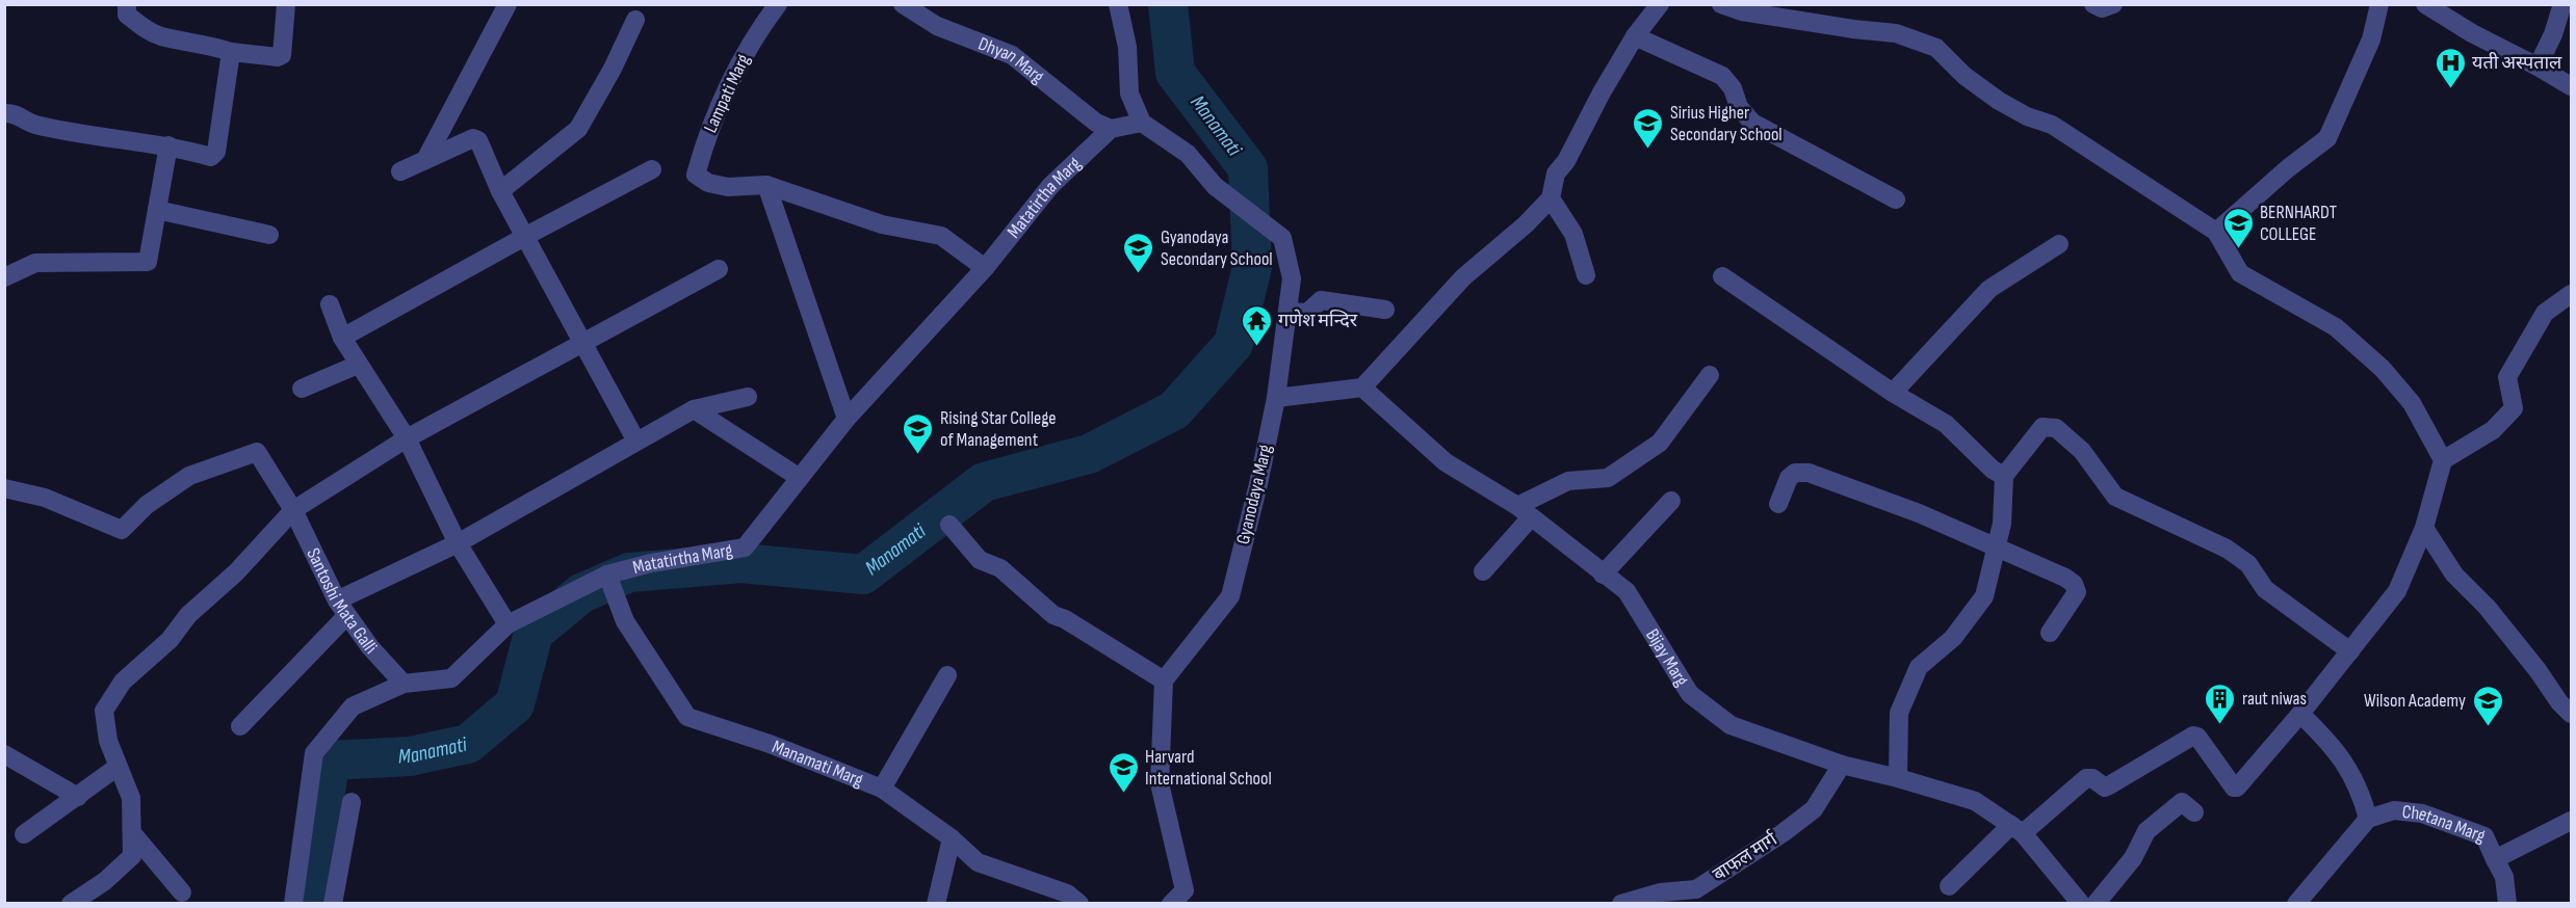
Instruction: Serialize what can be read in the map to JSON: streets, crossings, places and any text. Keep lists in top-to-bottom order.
{
  "streets": {
    "street": [
      "Dhyan Marg",
      "Lampati Marg",
      "Matatirtha Marg",
      "Gyanodaya Marg",
      "Santoshi Mata Galli",
      "Bijay Marg",
      "Manamati Marg",
      "Chetana Marg",
      "बाफल मार्ग"
    ]
  },
  "crossings": [
    ["Dhyan Marg", "Matatirtha Marg"],
    ["Matatirtha Marg", "Santoshi Mata Galli"],
    ["Matatirtha Marg", "Manamati Marg"],
    ["Bijay Marg", "बाफल मार्ग"]
  ],
  "water": ["Manamati"],
  "places": {
    "hospital": ["यती अस्पताल"],
    "school or university": [
      "Sirius Higher Secondary School",
      "BERNHARDT COLLEGE",
      "Gyanodaya Secondary School",
      "Rising Star College of Management",
      "Wilson Academy",
      "Harvard International School"
    ],
    "temple": ["गणेश मन्दिर"],
    "building": ["raut niwas"]
  }
}
